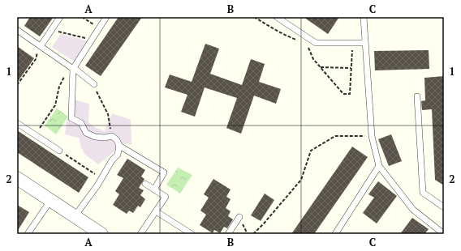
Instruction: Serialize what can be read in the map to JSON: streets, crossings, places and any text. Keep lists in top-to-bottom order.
{
  "grid": {
    "columns": ["A", "B", "C"],
    "rows": ["1", "2"]
  }
}
